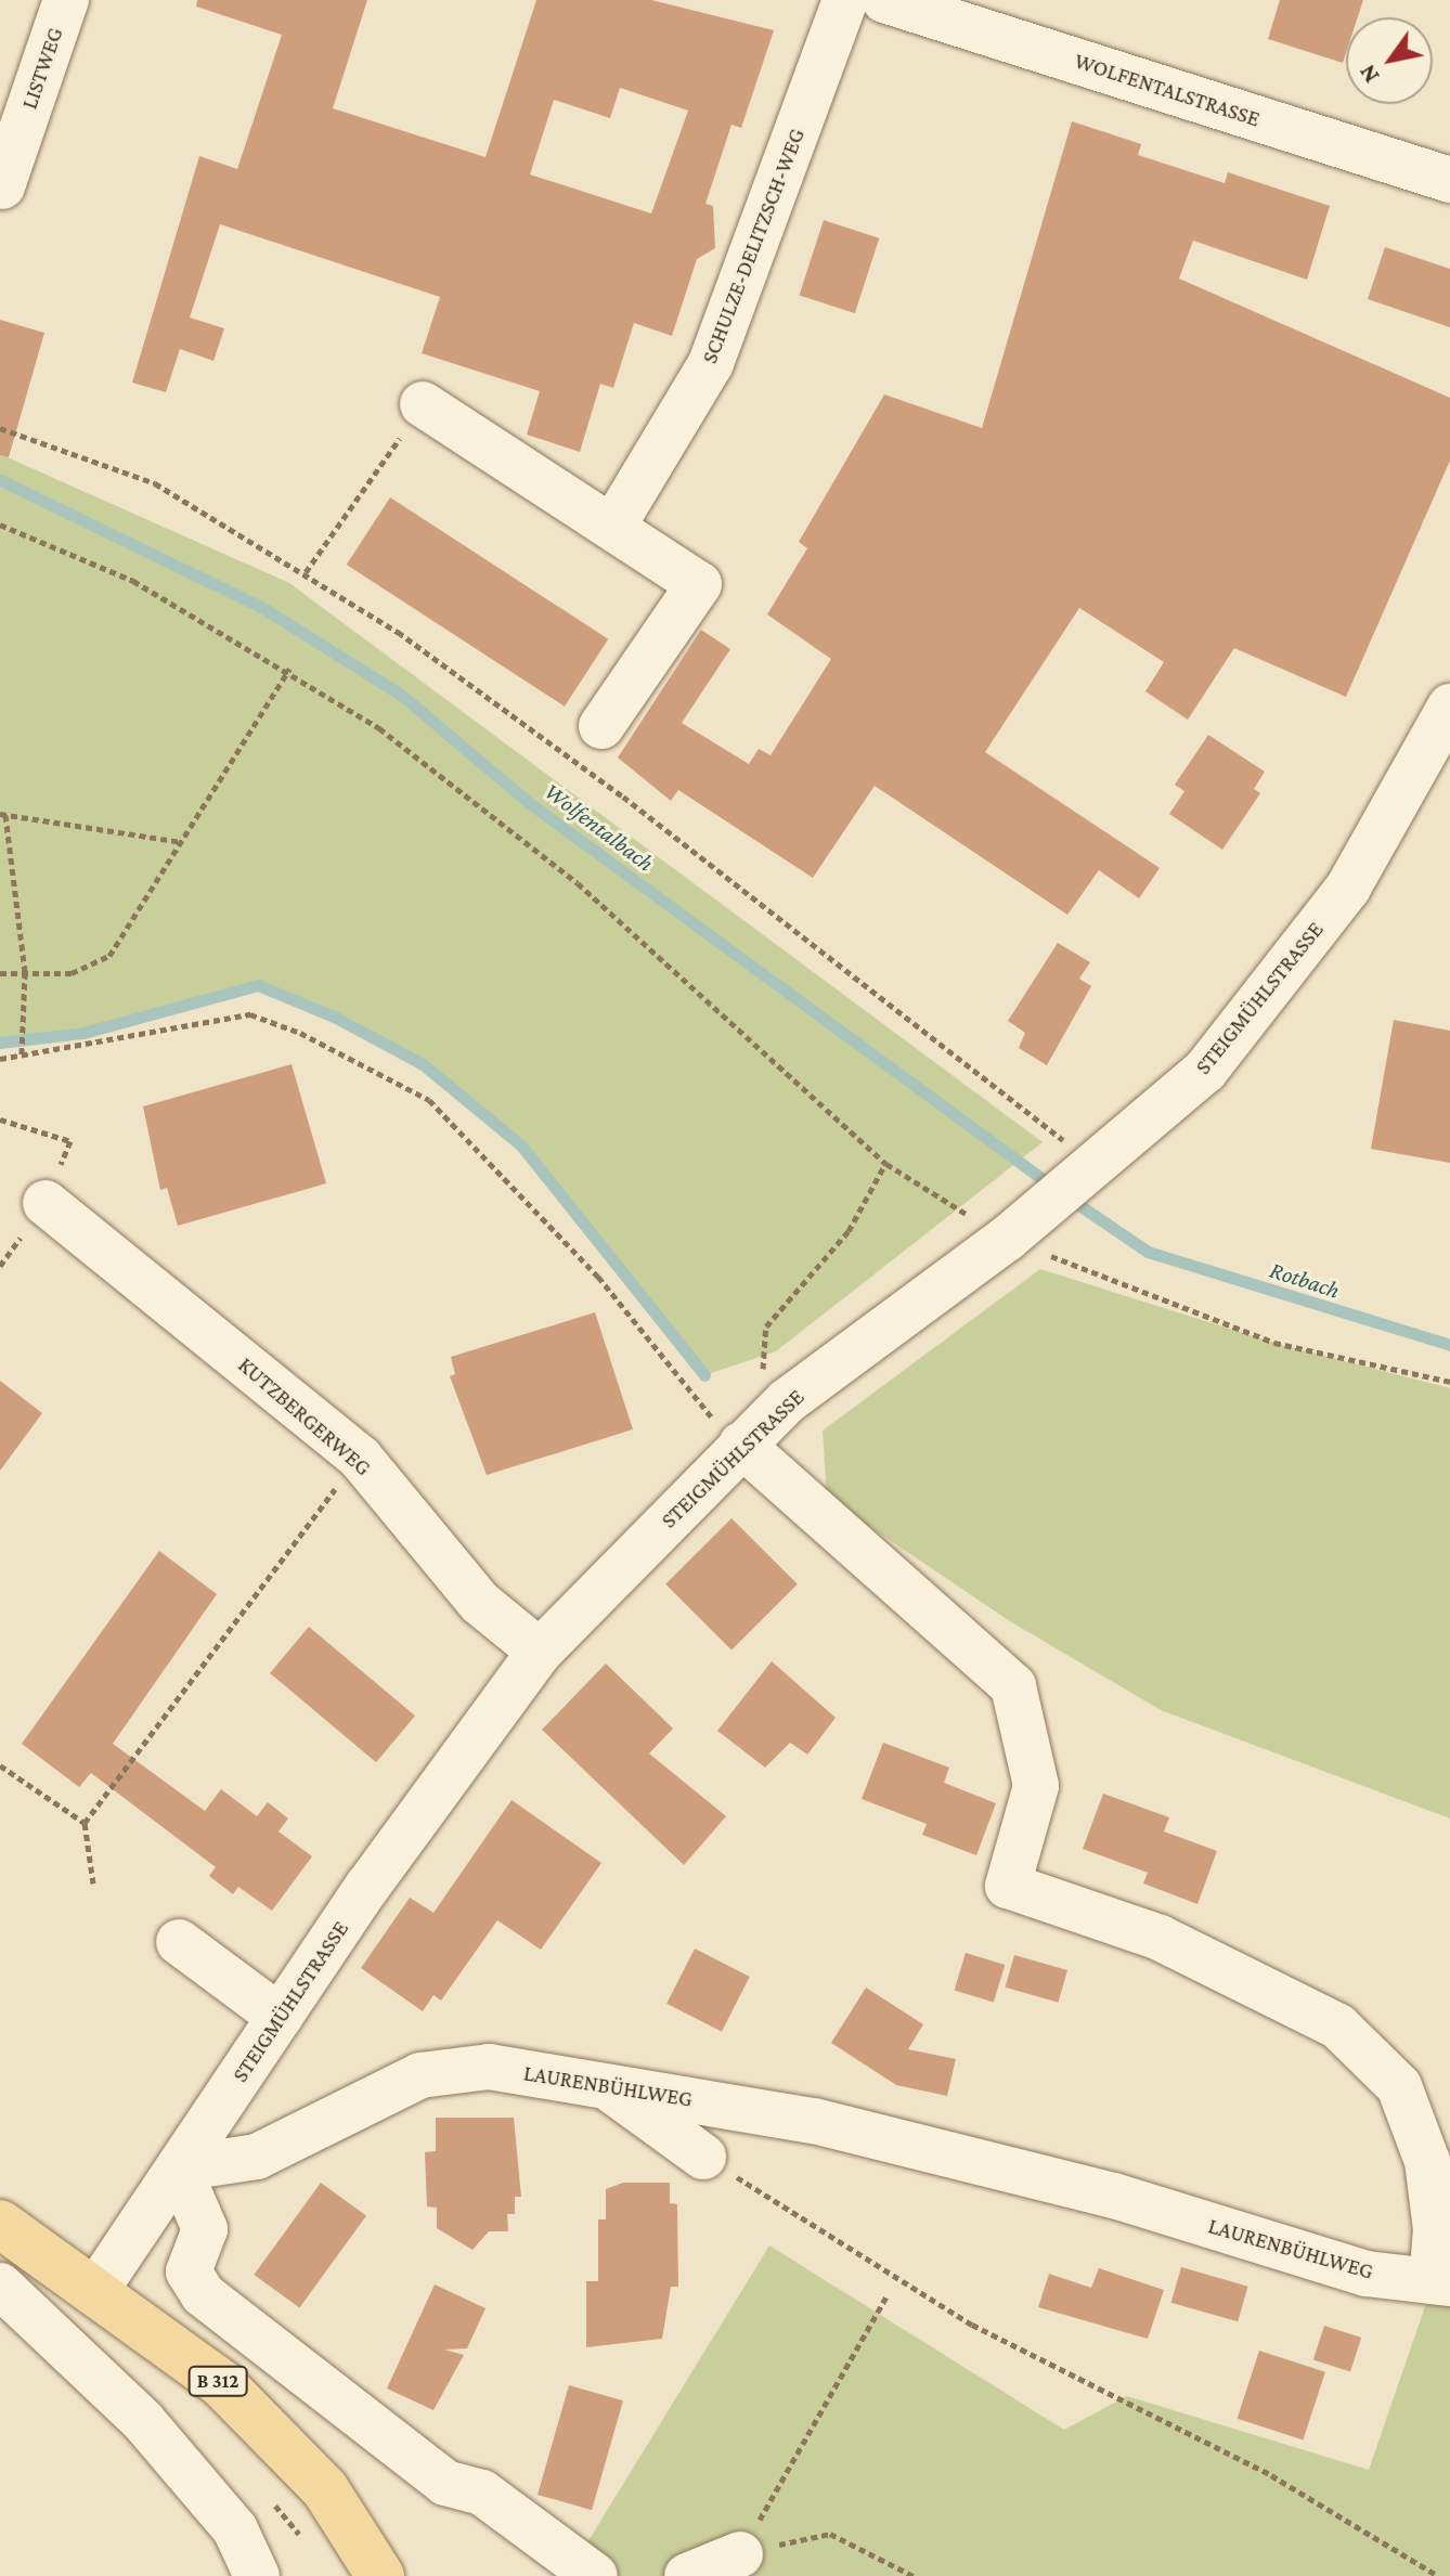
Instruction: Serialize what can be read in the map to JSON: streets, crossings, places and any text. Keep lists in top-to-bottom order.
{
  "streets": {
    "main road": ["B 312"],
    "street": [
      "LISTWEG",
      "WOLFENTALSTRASSE",
      "SCHULZE-DELITZSCH-WEG",
      "STEIGMÜHLSTRASSE",
      "KUTZBERGERWEG",
      "LAURENBÜHLWEG"
    ]
  },
  "crossings": [
    ["STEIGMÜHLSTRASSE", "KUTZBERGERWEG"],
    ["STEIGMÜHLSTRASSE", "LAURENBÜHLWEG"],
    ["STEIGMÜHLSTRASSE", "B 312"]
  ],
  "water": ["Wolfentalbach", "Rotbach"],
  "north": "bottom left"
}
